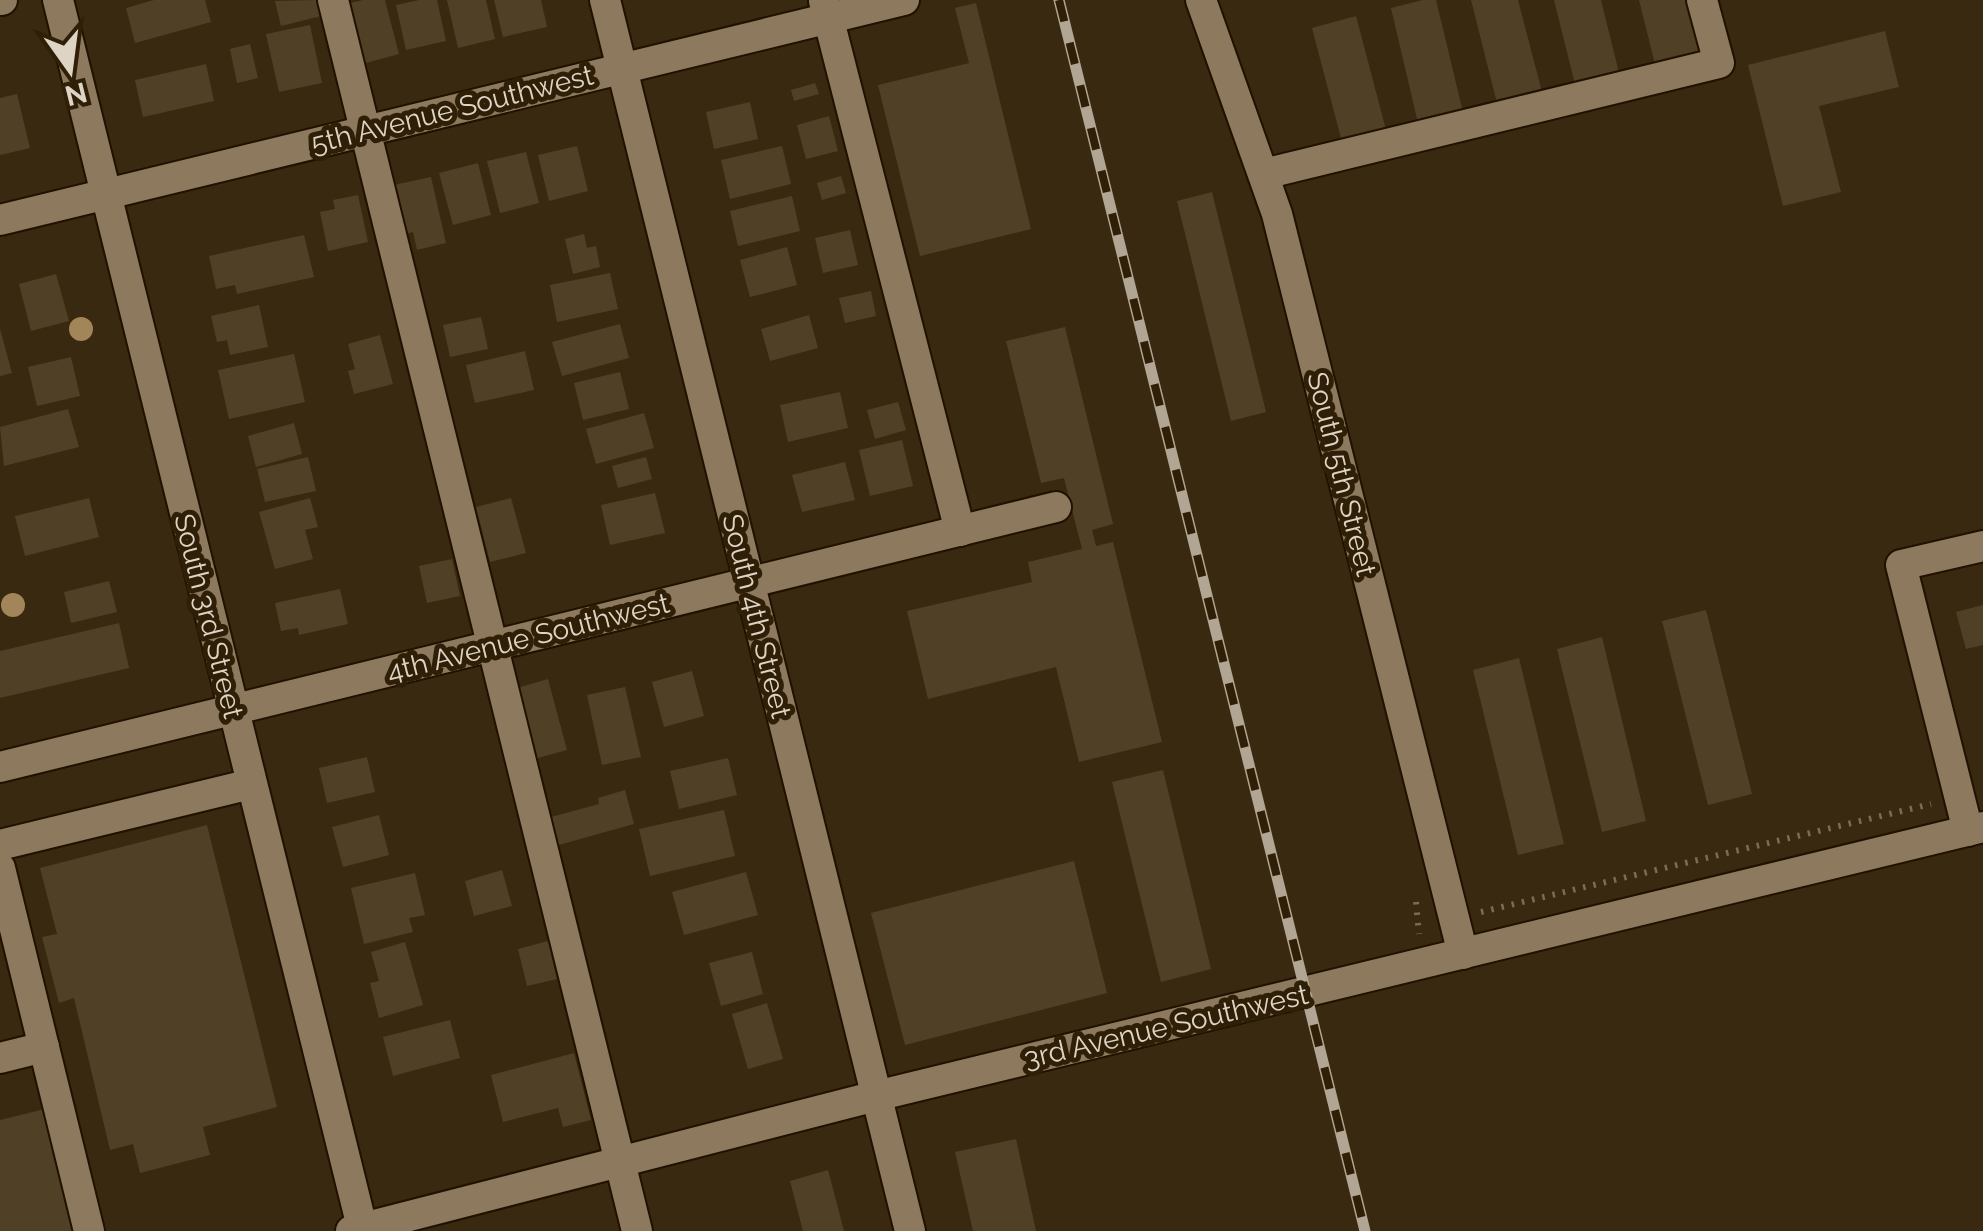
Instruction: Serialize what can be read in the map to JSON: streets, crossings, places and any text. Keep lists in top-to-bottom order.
{
  "streets": {
    "street": [
      "5th Avenue Southwest",
      "South 5th Street",
      "South 3rd Street",
      "South 4th Street",
      "4th Avenue Southwest",
      "3rd Avenue Southwest"
    ]
  },
  "crossings": [
    ["5th Avenue Southwest", "South 3rd Street"],
    ["5th Avenue Southwest", "South 4th Street"],
    ["South 5th Street", "3rd Avenue Southwest"],
    ["South 3rd Street", "4th Avenue Southwest"],
    ["South 3rd Street", "3rd Avenue Southwest"],
    ["South 4th Street", "4th Avenue Southwest"],
    ["South 4th Street", "3rd Avenue Southwest"]
  ],
  "north": "bottom"
}
